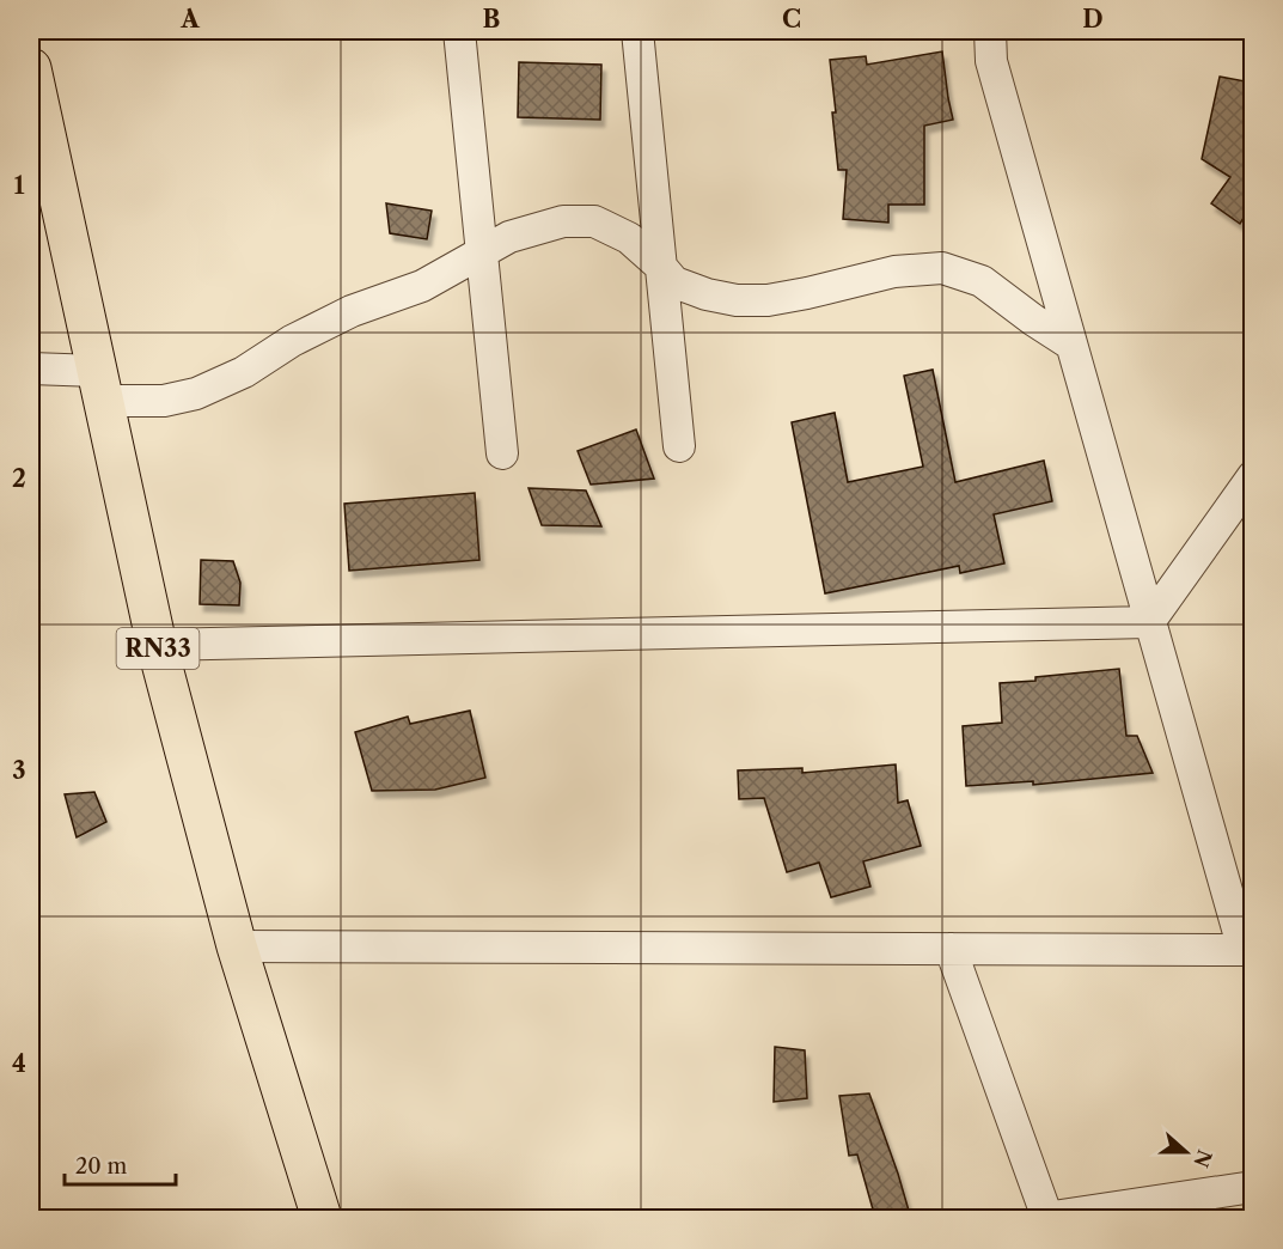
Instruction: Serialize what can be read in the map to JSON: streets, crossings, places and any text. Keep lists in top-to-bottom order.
{
  "streets": {
    "main road": ["RN33"]
  },
  "scale_bar": "20 m",
  "north": "right",
  "grid": {
    "columns": [
      "A",
      "B",
      "C",
      "D"
    ],
    "rows": [
      "1",
      "2",
      "3",
      "4"
    ]
  }
}
